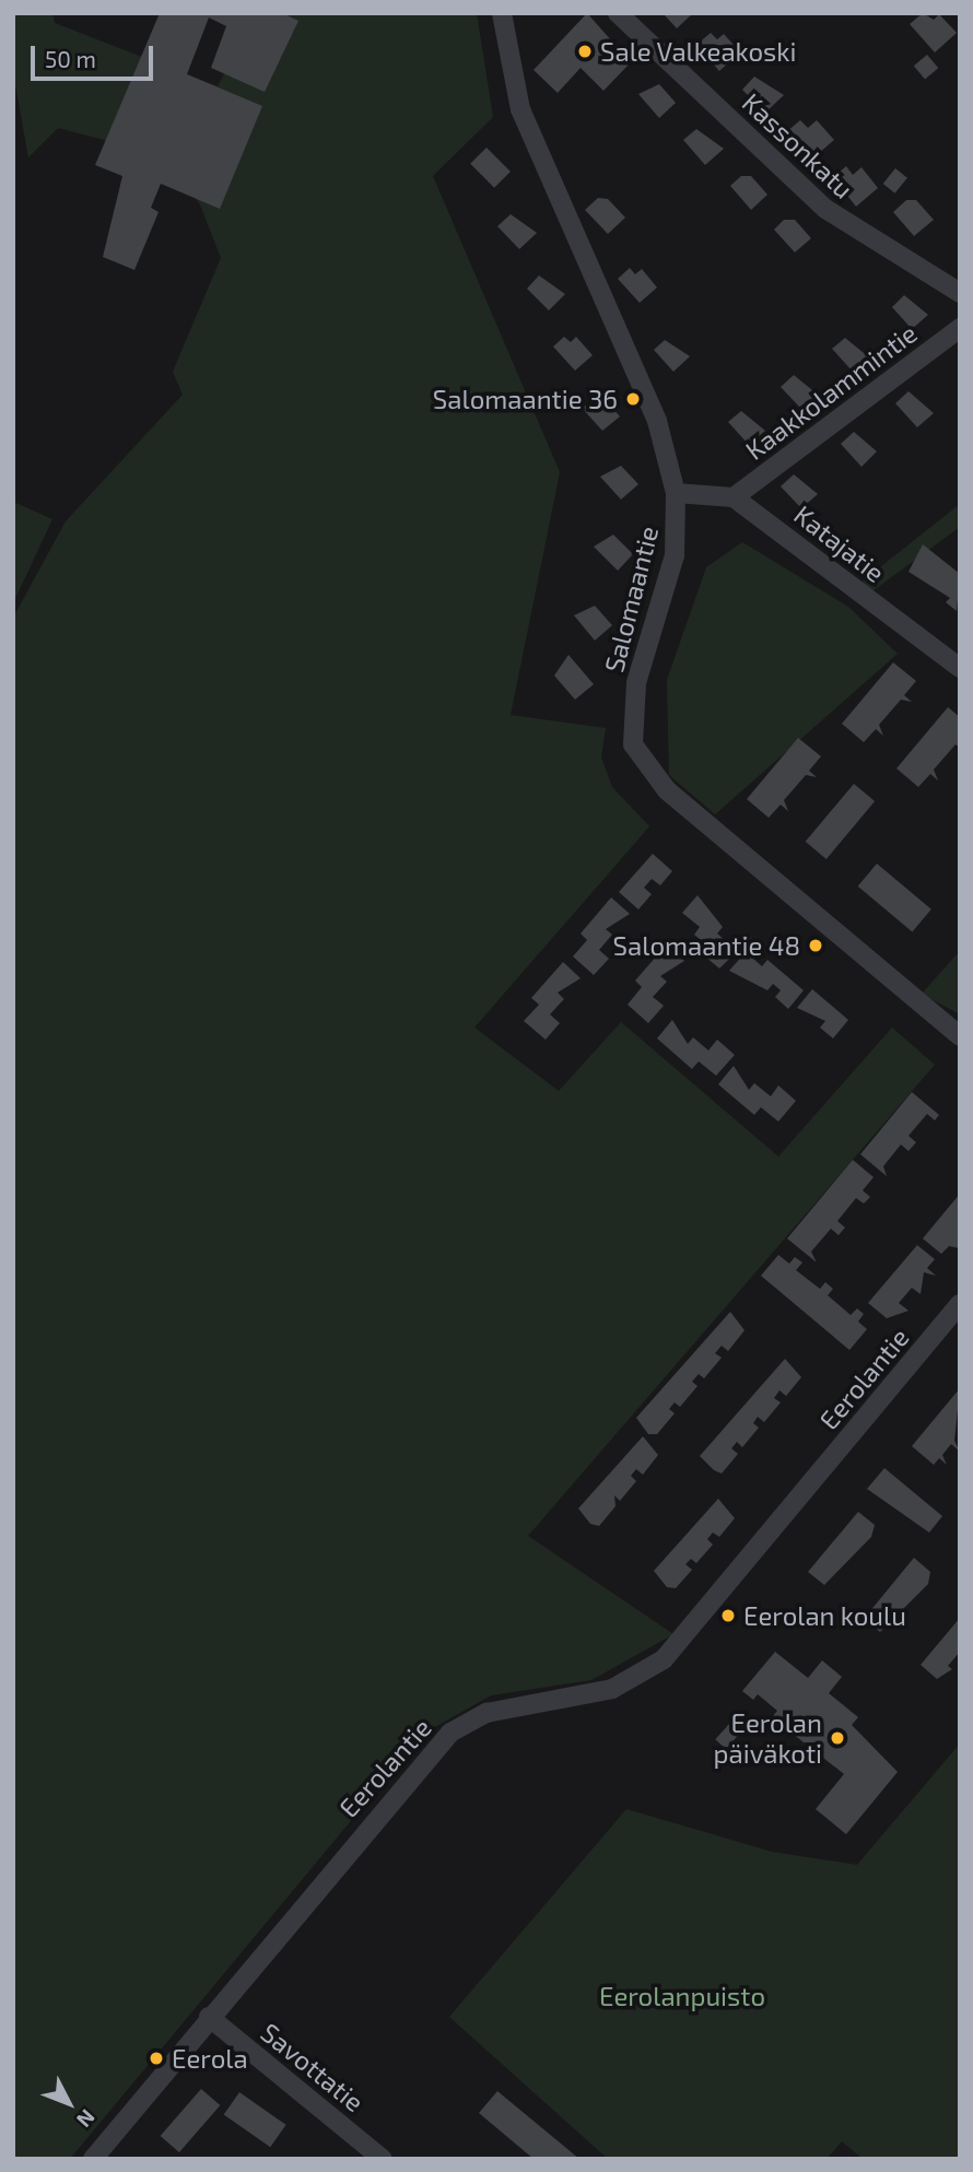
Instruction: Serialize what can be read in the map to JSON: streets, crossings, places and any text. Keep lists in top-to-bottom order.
{
  "streets": {
    "street": [
      "Kassonkatu",
      "Kaakkolammintie",
      "Katajatie",
      "Salomaantie",
      "Eerolantie",
      "Savottatie"
    ]
  },
  "crossings": [
    ["Kaakkolammintie", "Katajatie"],
    ["Eerolantie", "Savottatie"]
  ],
  "parks": ["Eerolanpuisto"],
  "places": [
    "Sale Valkeakoski",
    "Salomaantie 36",
    "Salomaantie 48",
    "Eerolan koulu",
    "Eerolan päiväkoti",
    "Eerola"
  ],
  "scale_bar": "50 m",
  "north": "bottom right"
}
